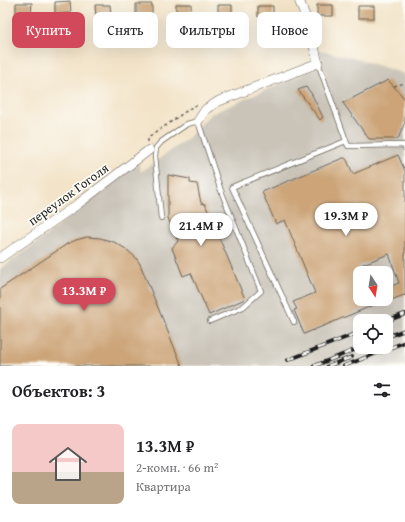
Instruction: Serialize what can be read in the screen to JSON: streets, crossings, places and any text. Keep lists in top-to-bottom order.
{
  "streets": {
    "street": ["переулок Гоголя"]
  },
  "north": "bottom",
  "page": {
    "chip": [
      "Купить",
      "Снять",
      "Фильтры",
      "Новое"
    ],
    "price": ["19.3M ₽", "21.4M ₽", "13.3M ₽"],
    "heading": "Объектов: 3",
    "list": [
      {
        "name": "13.3M ₽",
        "note": "2-комн. · 66 m² · Квартира"
      }
    ]
  }
}
